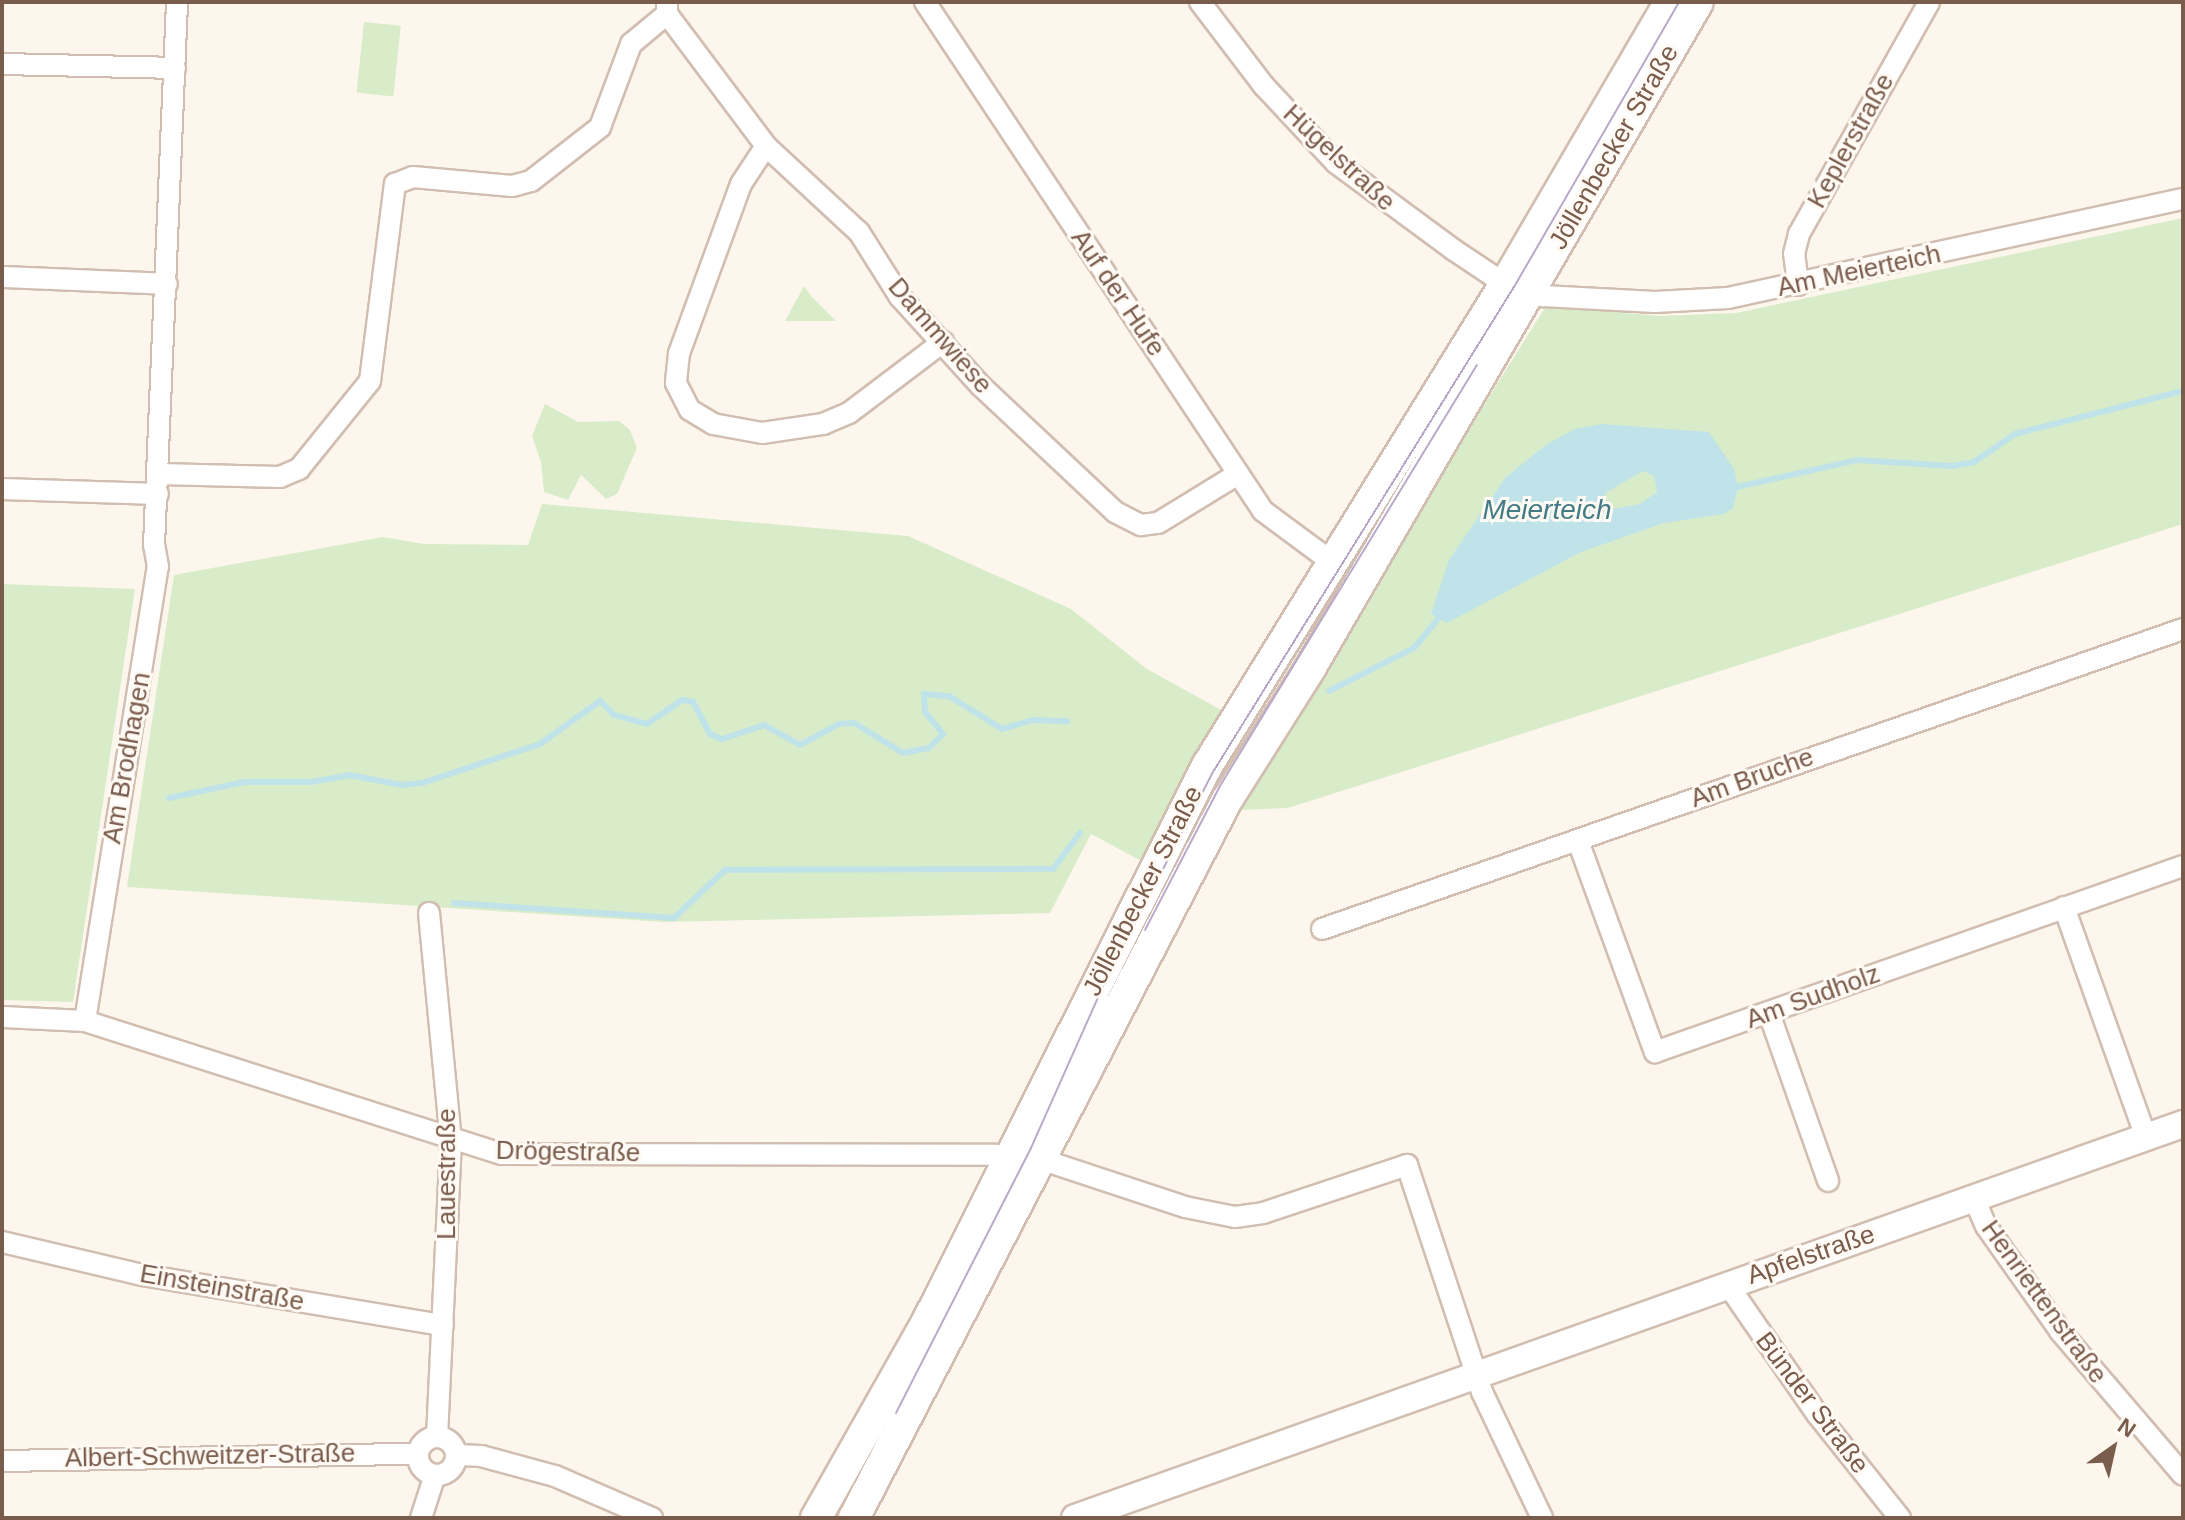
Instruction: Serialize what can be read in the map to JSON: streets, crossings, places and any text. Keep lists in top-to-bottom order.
{
  "streets": {
    "main road": ["Jöllenbecker Straße"],
    "street": [
      "Keplerstraße",
      "Hügelstraße",
      "Am Meierteich",
      "Auf der Hufe",
      "Dammwiese",
      "Am Brodhagen",
      "Am Bruche",
      "Am Sudholz",
      "Drögestraße",
      "Lauestraße",
      "Apfelstraße",
      "Einsteinstraße",
      "Henriettenstraße",
      "Bünder Straße",
      "Albert-Schweitzer-Straße"
    ]
  },
  "crossings": [
    ["Keplerstraße", "Am Meierteich"],
    ["Jöllenbecker Straße", "Hügelstraße"],
    ["Jöllenbecker Straße", "Am Meierteich"],
    ["Jöllenbecker Straße", "Auf der Hufe"],
    ["Jöllenbecker Straße", "Drögestraße"],
    ["Hügelstraße", "Am Meierteich"],
    ["Auf der Hufe", "Dammwiese"],
    ["Am Brodhagen", "Drögestraße"],
    ["Am Bruche", "Am Sudholz"],
    ["Drögestraße", "Lauestraße"],
    ["Lauestraße", "Einsteinstraße"],
    ["Lauestraße", "Albert-Schweitzer-Straße"],
    ["Apfelstraße", "Henriettenstraße"],
    ["Apfelstraße", "Bünder Straße"]
  ],
  "water": ["Meierteich"],
  "north": "top right"
}
